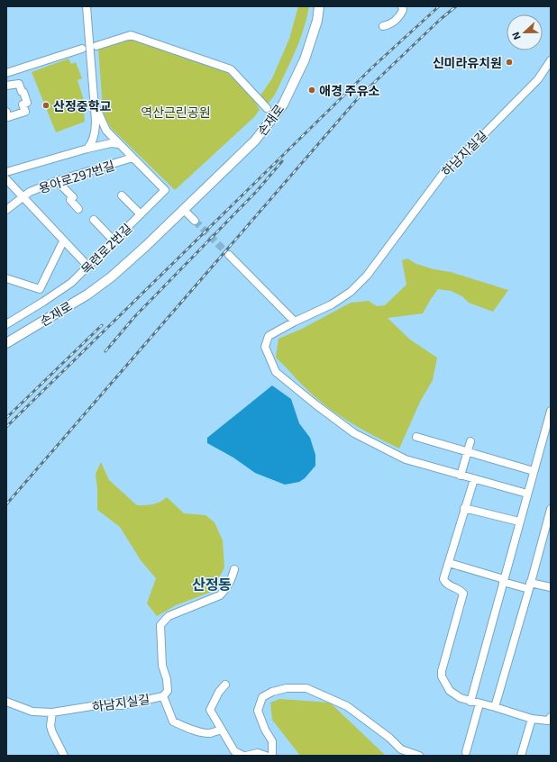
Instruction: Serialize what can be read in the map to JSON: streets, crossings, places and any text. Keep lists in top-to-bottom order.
{
  "streets": {
    "main road": ["손재로"],
    "street": ["하남지실길", "용아로297번길", "목련로2번길"]
  },
  "crossings": [
    ["용아로297번길", "목련로2번길"]
  ],
  "districts": ["산정동"],
  "parks": ["역산근린공원"],
  "places": ["신미라유치원", "애경 주유소", "산정중학교"],
  "north": "left"
}
